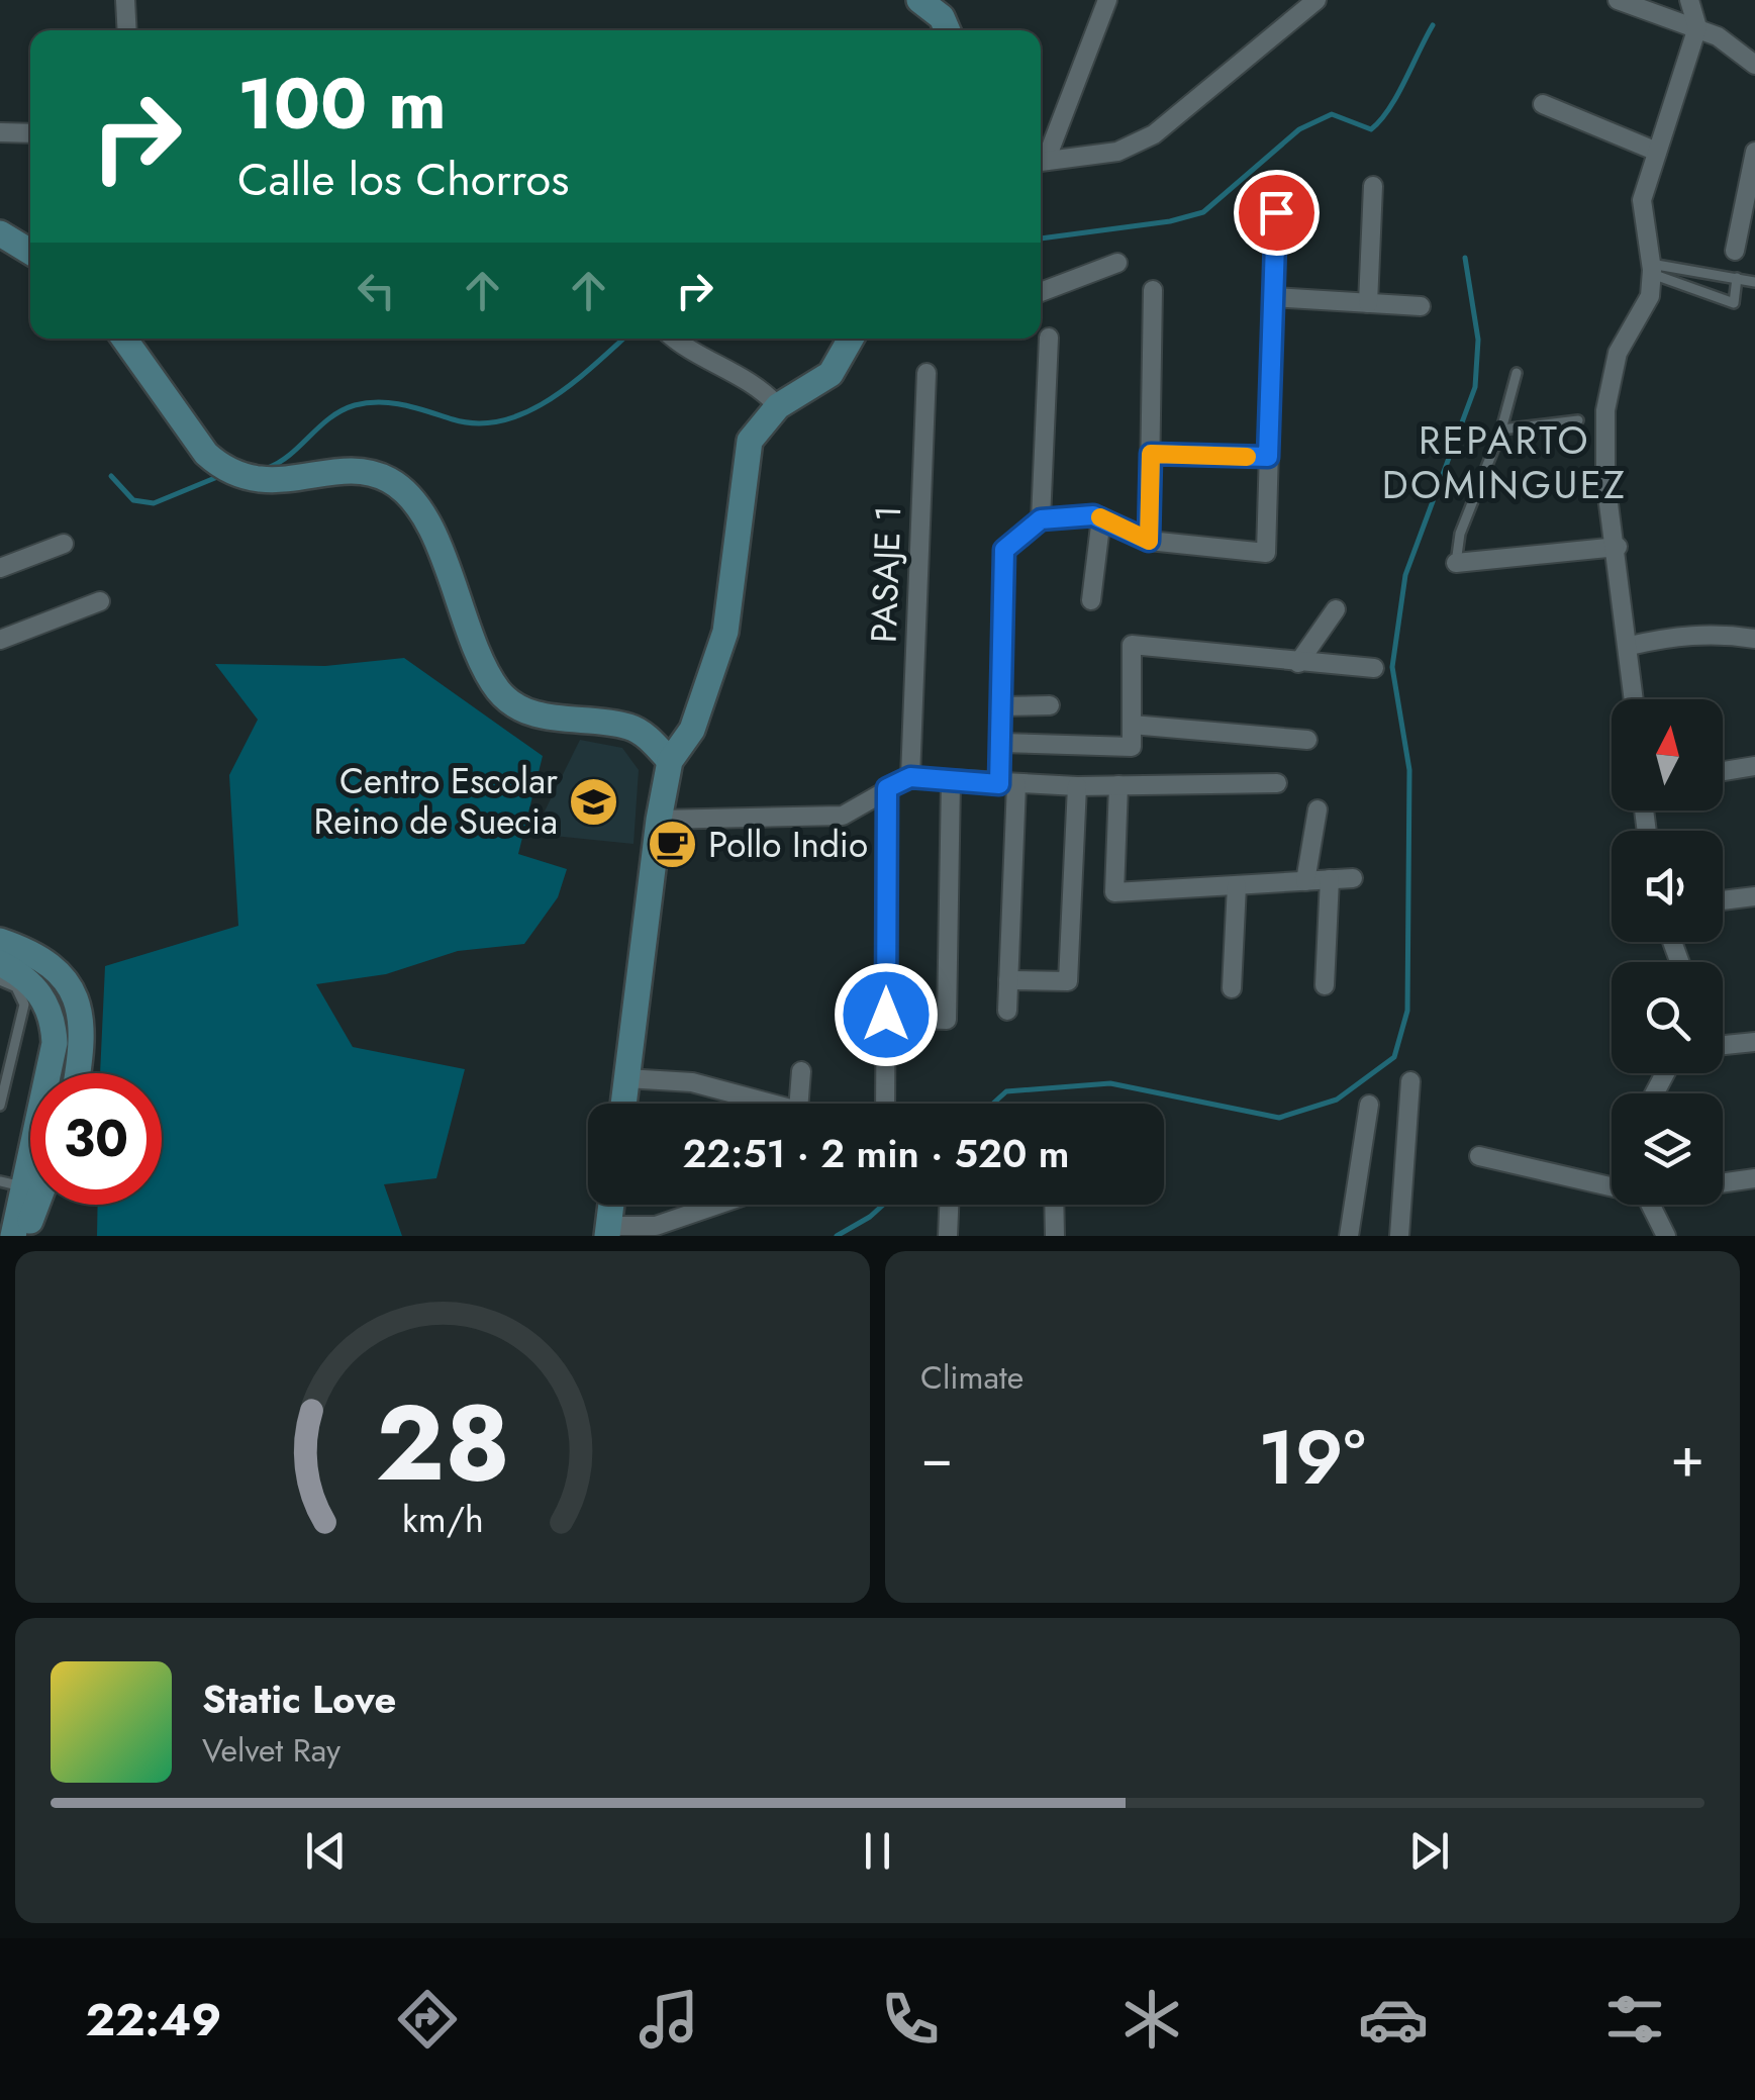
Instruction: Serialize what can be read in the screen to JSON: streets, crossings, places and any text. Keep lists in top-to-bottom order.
{
  "streets": {
    "street": ["PASAJE 1"]
  },
  "districts": ["REPARTO DOMINGUEZ"],
  "places": {
    "school or university": ["Centro Escolar Reino de Suecia"],
    "cafe": ["Pollo Indio"]
  },
  "north": "top",
  "page": {
    "turn": ["100 m", "Calle los Chorros"],
    "limit": "30",
    "trip": "22:51 · 2 min · 520 m",
    "tile": "Climate",
    "heat": ["−", "19°", "+"],
    "song": ["Static Love", "Velvet Ray"],
    "tabs": "22:49",
    "gauge": ["28", "km/h"]
  }
}
